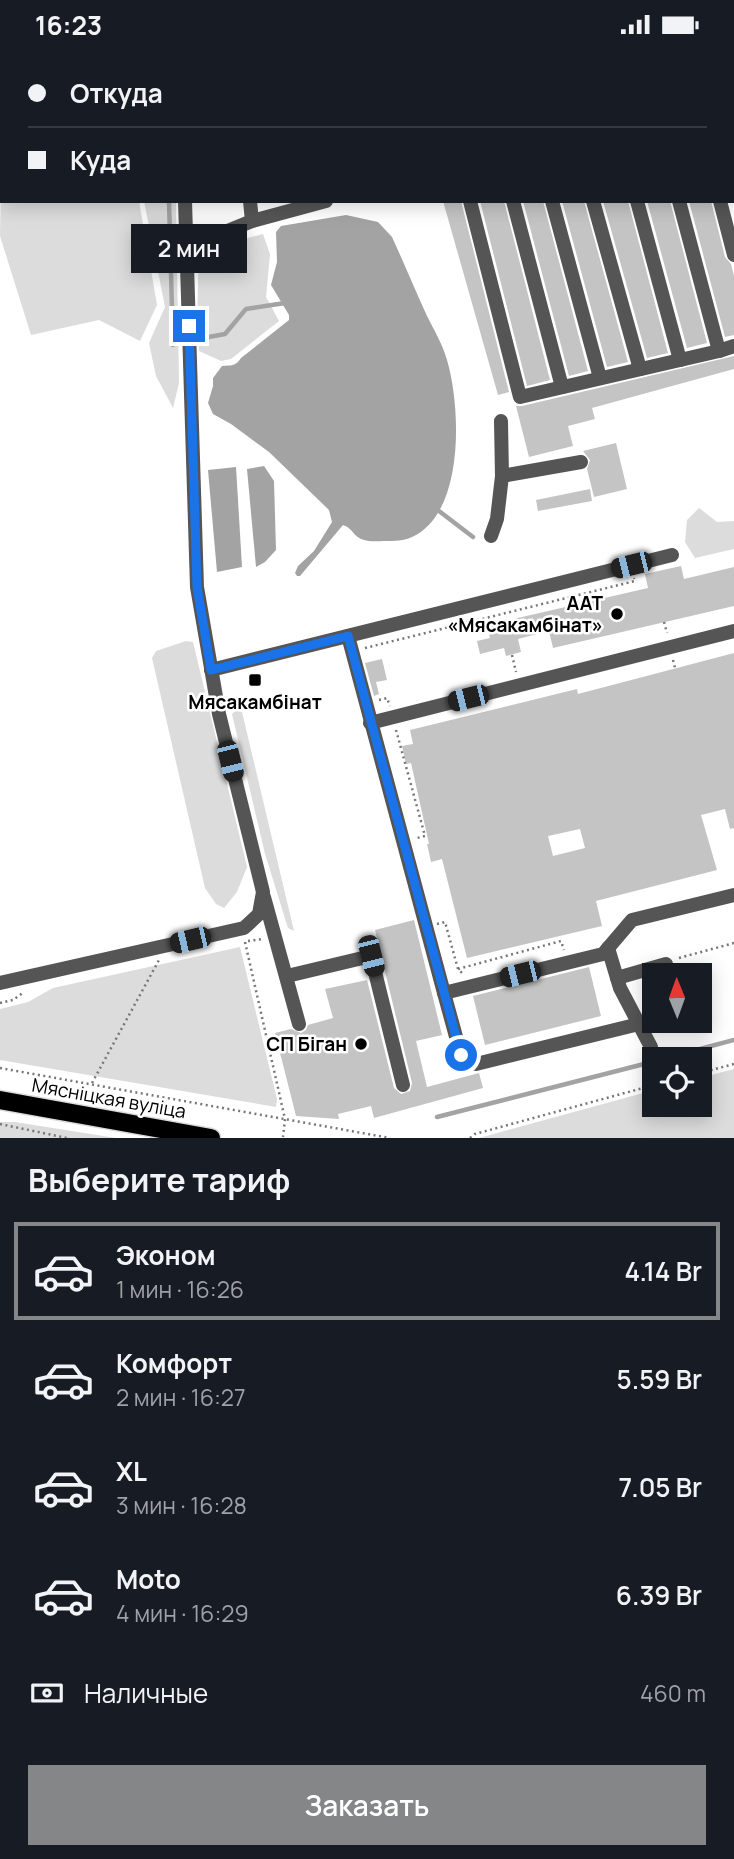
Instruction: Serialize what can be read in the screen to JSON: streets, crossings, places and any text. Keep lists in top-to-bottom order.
{
  "streets": {
    "main road": ["Мясніцкая вуліца"]
  },
  "places": {
    "other": ["ААТ «Мясакамбінат»", "СП Біган"],
    "transit": ["Мясакамбінат"]
  },
  "north": "top",
  "page": {
    "status": "16:23",
    "banner": ["Откуда", "Куда"],
    "bubble": "2 мин",
    "heading": "Выберите тариф",
    "list": [
      {
        "name": "Эконом",
        "note": "1 мин · 16:26",
        "value": "4.14 Br"
      },
      {
        "name": "Комфорт",
        "note": "2 мин · 16:27",
        "value": "5.59 Br"
      },
      {
        "name": "XL",
        "note": "3 мин · 16:28",
        "value": "7.05 Br"
      },
      {
        "name": "Moto",
        "note": "4 мин · 16:29",
        "value": "6.39 Br"
      }
    ],
    "pay": ["Наличные", "460 m"],
    "buttons": "Заказать"
  }
}
